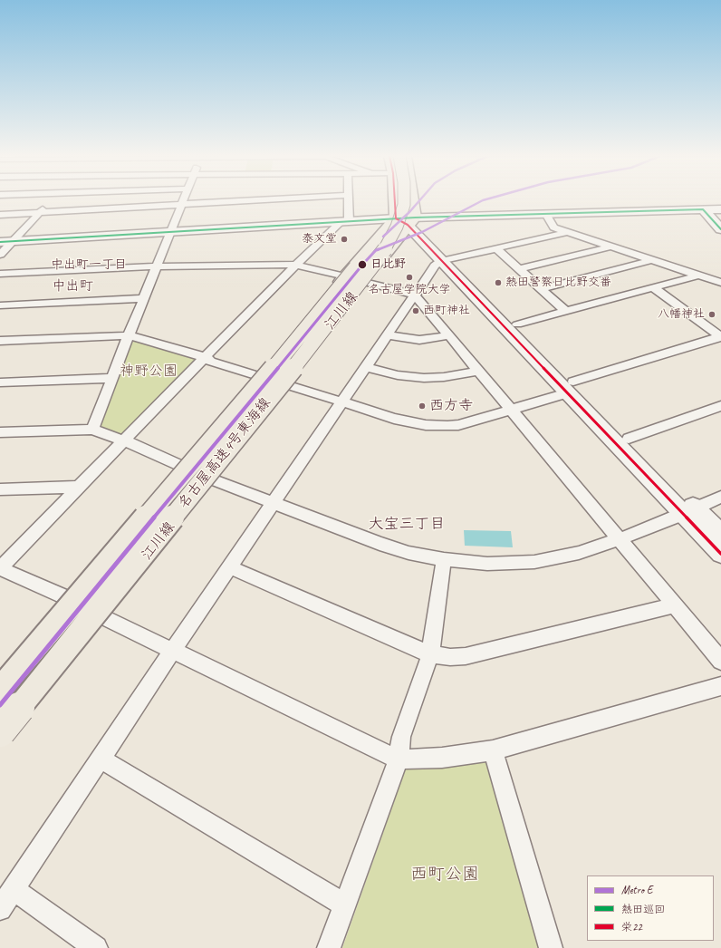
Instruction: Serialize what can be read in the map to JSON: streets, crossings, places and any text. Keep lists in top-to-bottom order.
{
  "streets": {
    "main road": ["江川線", "名古屋高速4号東海線"]
  },
  "districts": ["中出町一丁目", "中出町", "大宝三丁目"],
  "parks": ["神野公園", "西町公園"],
  "places": [
    "泰文堂",
    "日比野",
    "名古屋学院大学",
    "熱田警察日比野交番",
    "西町神社",
    "八幡神社",
    "西方寺"
  ],
  "lines": ["metro line E", "transit line 栄22", "transit line 熱田巡回"],
  "legend": ["Metro E", "熱田巡回", "栄22"]
}
